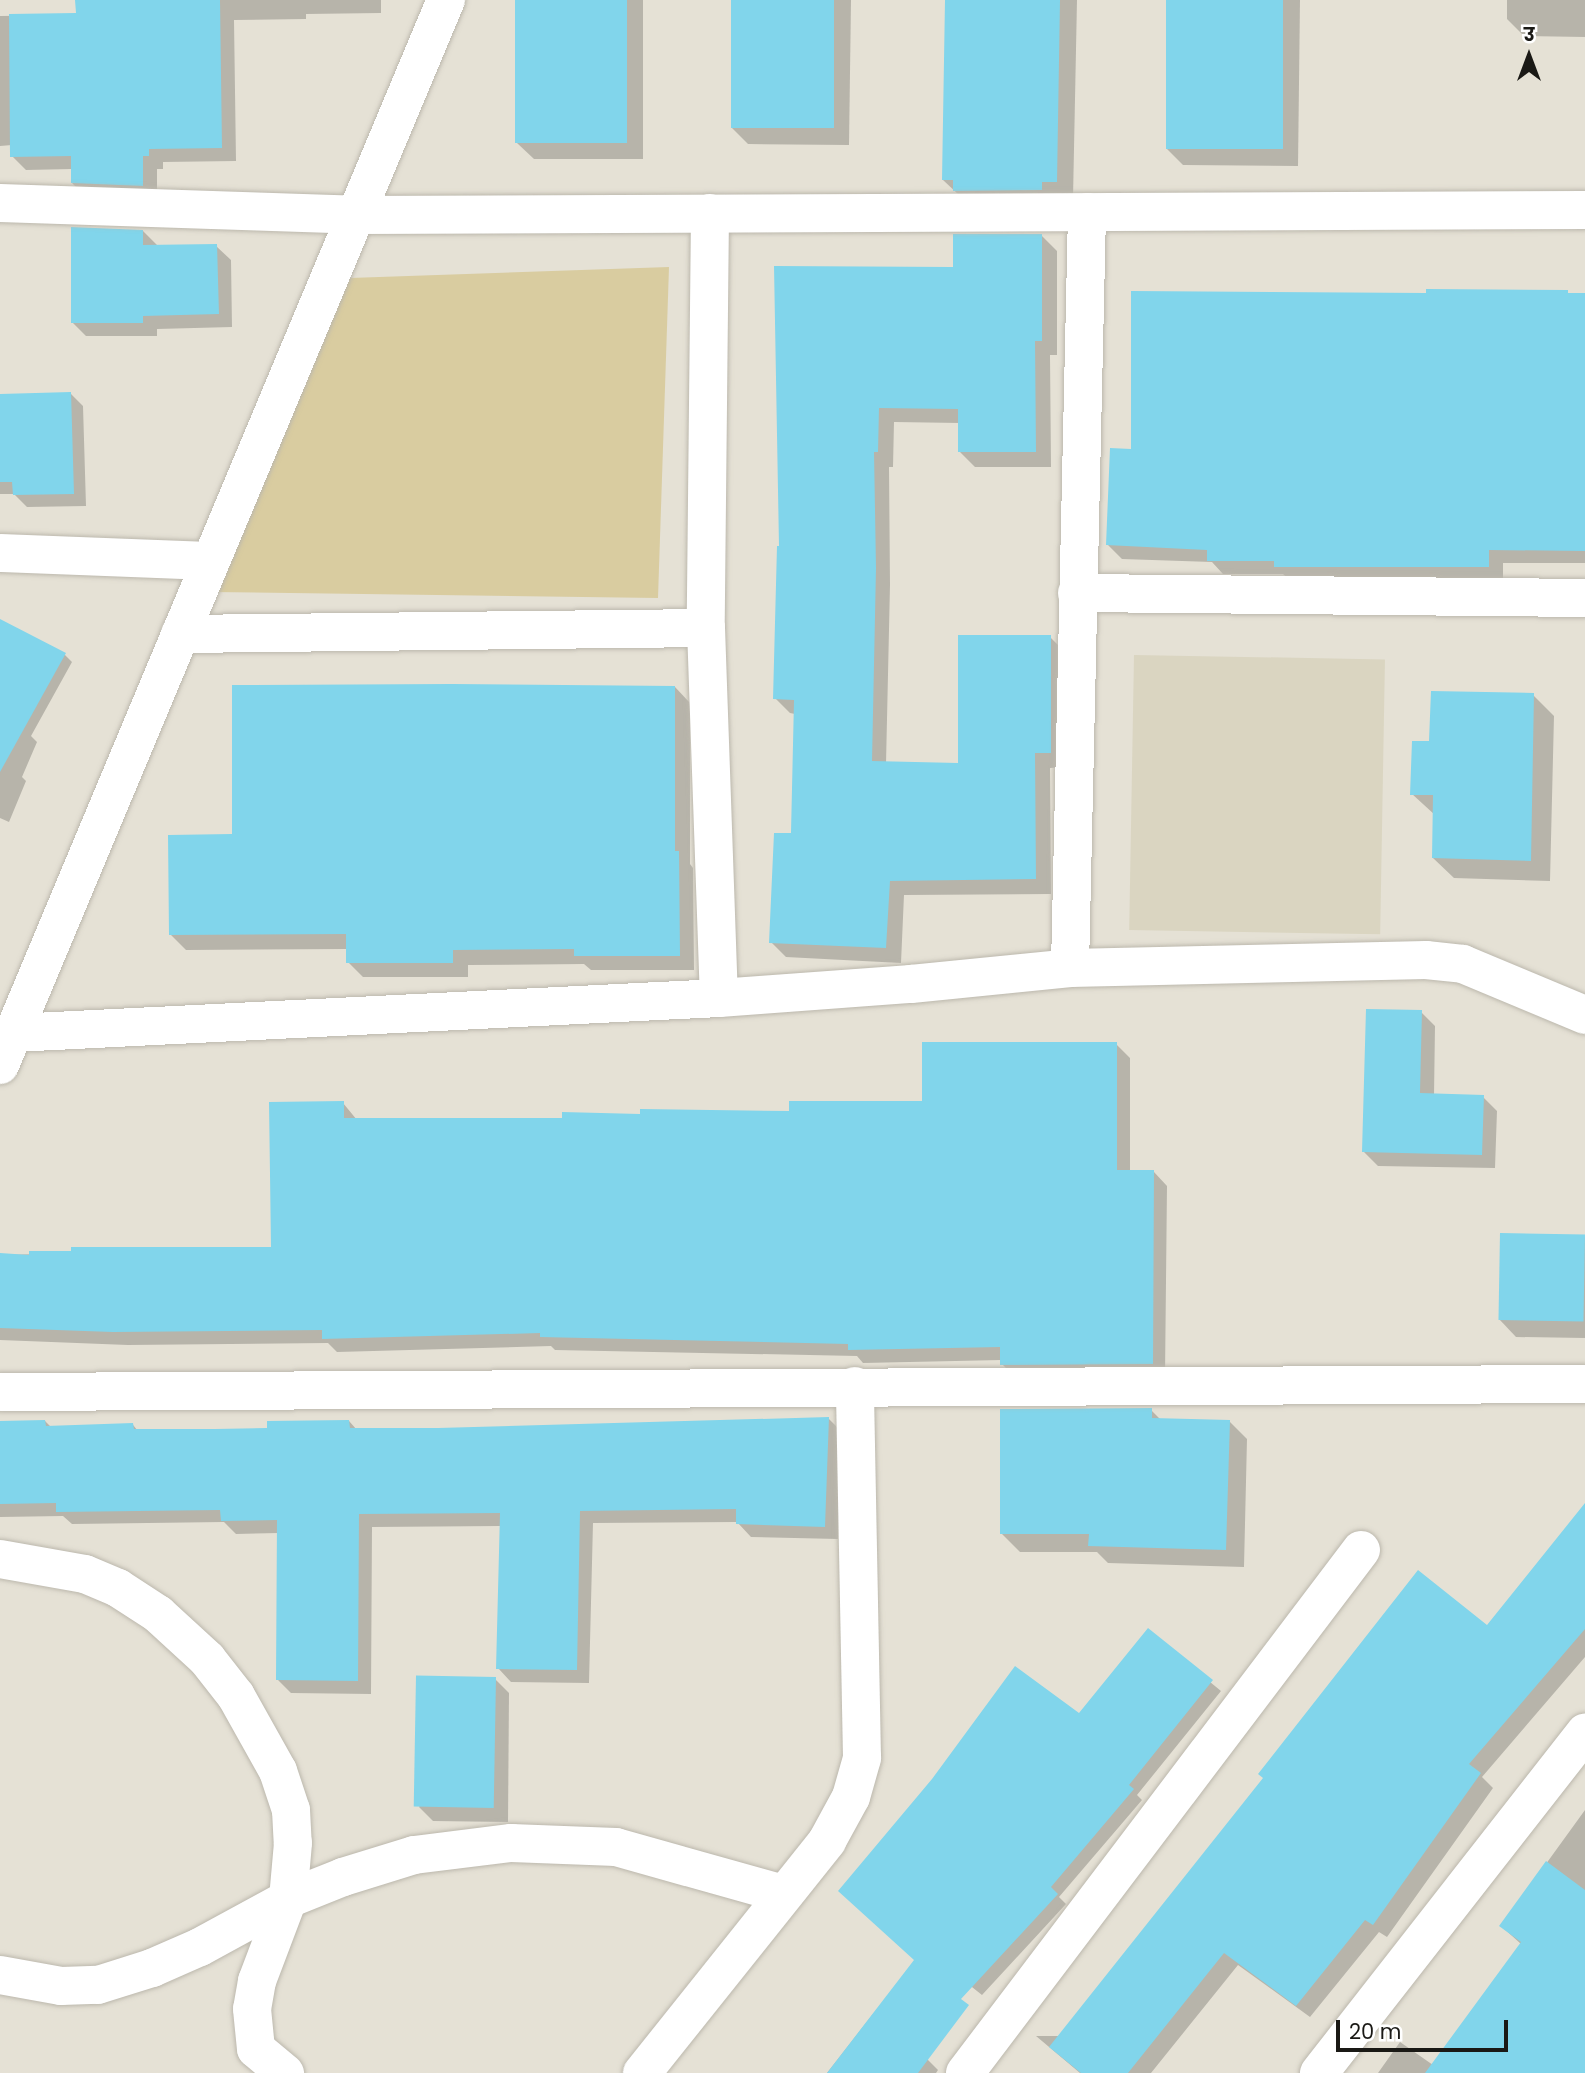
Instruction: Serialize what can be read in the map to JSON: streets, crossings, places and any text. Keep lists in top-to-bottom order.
{
  "scale_bar": "20 m",
  "north": "top"
}
